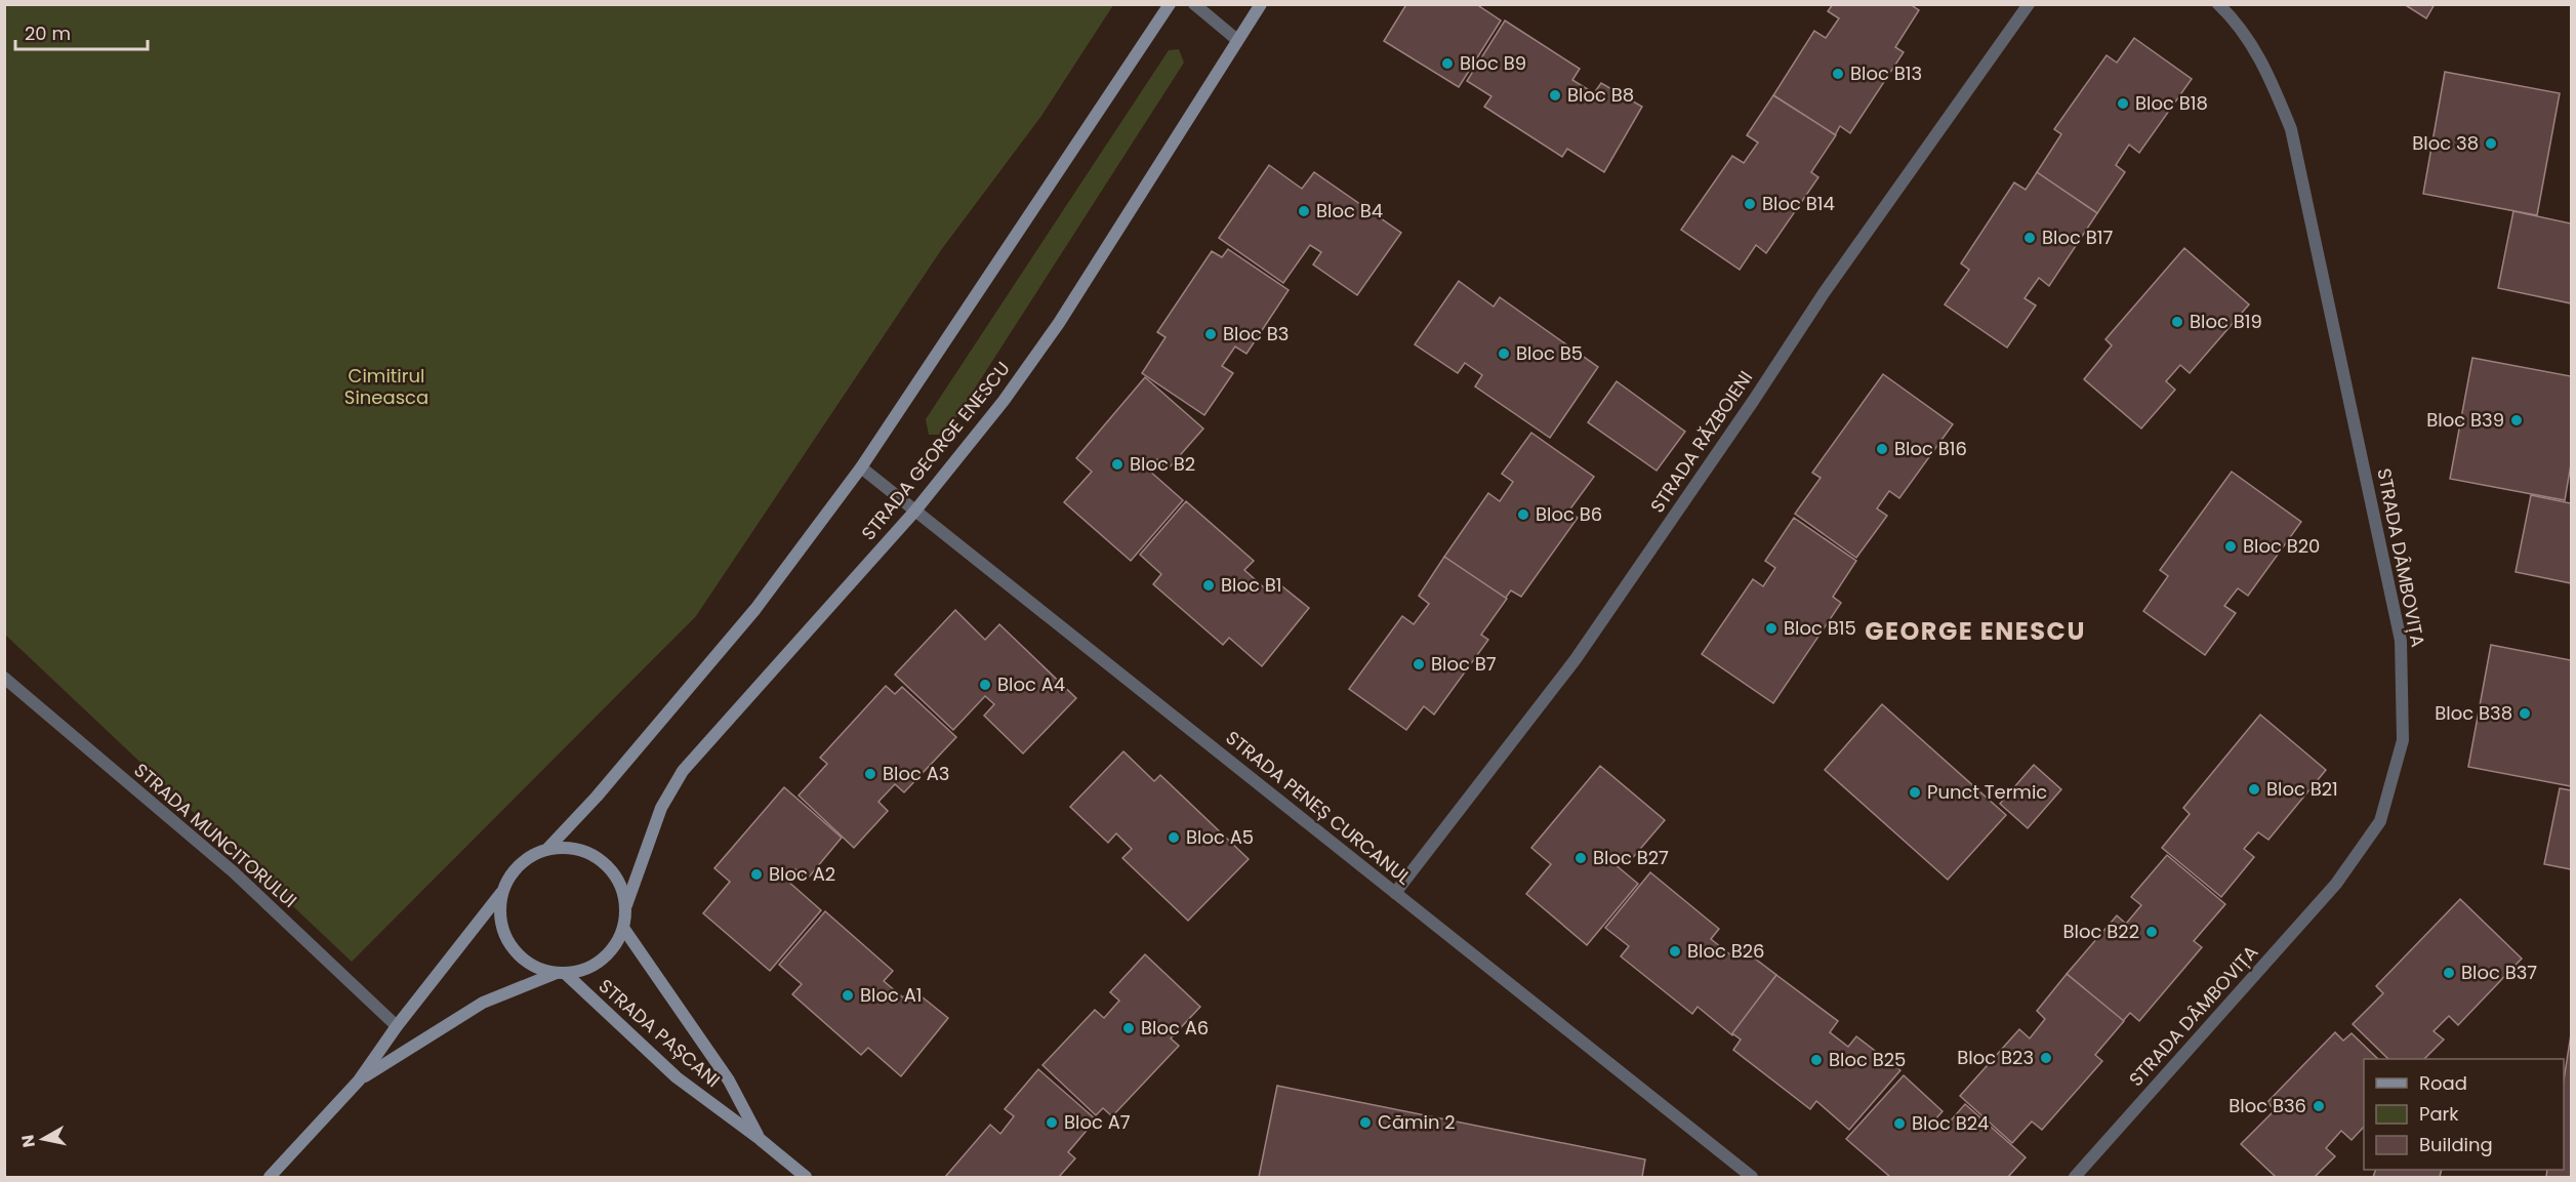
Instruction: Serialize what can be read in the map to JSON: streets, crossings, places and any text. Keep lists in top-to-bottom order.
{
  "streets": {
    "street": [
      "STRADA RĂZBOIENI",
      "STRADA GEORGE ENESCU",
      "STRADA DÂMBOVIȚA",
      "STRADA PENEȘ CURCANUL",
      "STRADA MUNCITORULUI",
      "STRADA PAȘCANI"
    ]
  },
  "crossings": [
    ["STRADA RĂZBOIENI", "STRADA PENEȘ CURCANUL"],
    ["STRADA GEORGE ENESCU", "STRADA PENEȘ CURCANUL"],
    ["STRADA GEORGE ENESCU", "STRADA PAȘCANI"]
  ],
  "districts": ["GEORGE ENESCU"],
  "parks": ["Cimitirul Sineasca"],
  "places": [
    "Bloc B9",
    "Bloc B13",
    "Bloc B8",
    "Bloc B18",
    "Bloc 38",
    "Bloc B14",
    "Bloc B4",
    "Bloc B17",
    "Bloc B19",
    "Bloc B3",
    "Bloc B5",
    "Bloc B39",
    "Bloc B16",
    "Bloc B2",
    "Bloc B6",
    "Bloc B20",
    "Bloc B1",
    "Bloc B15",
    "Bloc B7",
    "Bloc A4",
    "Bloc B38",
    "Bloc A3",
    "Bloc B21",
    "Punct Termic",
    "Bloc A5",
    "Bloc B27",
    "Bloc A2",
    "Bloc B22",
    "Bloc B26",
    "Bloc B37",
    "Bloc A1",
    "Bloc A6",
    "Bloc B23",
    "Bloc B25",
    "Bloc B36",
    "Bloc A7",
    "Cămin 2",
    "Bloc B24"
  ],
  "legend": ["Road", "Park", "Building"],
  "scale_bar": "20 m",
  "north": "left"
}
